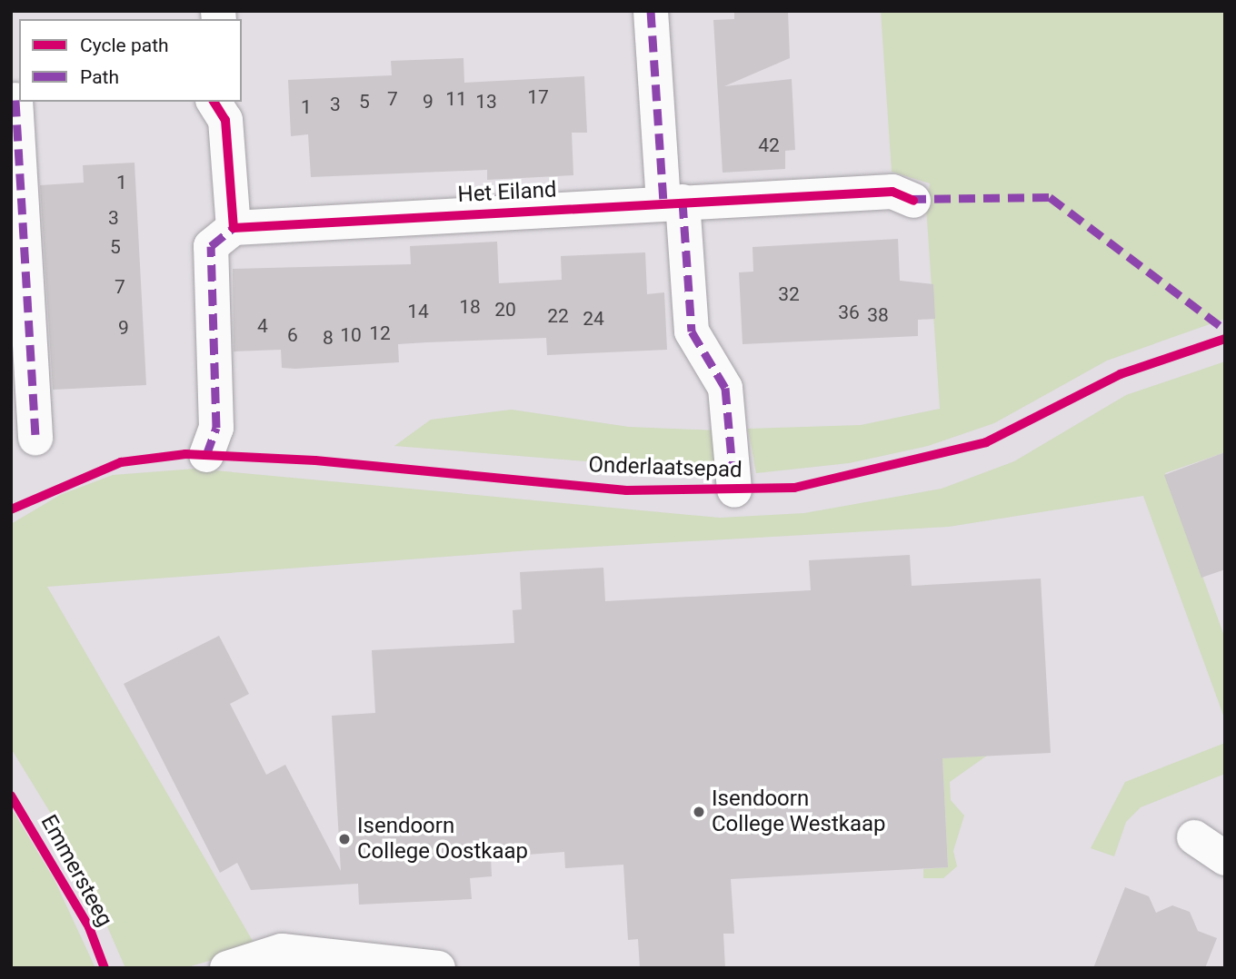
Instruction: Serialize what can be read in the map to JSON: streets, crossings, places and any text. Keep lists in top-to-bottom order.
{
  "streets": {
    "street": ["Het Eiland"],
    "cycle path": ["Onderlaatsepad", "Emmersteeg"]
  },
  "places": ["Isendoorn College Westkaap", "Isendoorn College Oostkaap"],
  "house_numbers": [
    "17",
    "7",
    "11",
    "5",
    "9",
    "13",
    "3",
    "1",
    "42",
    "1",
    "3",
    "5",
    "7",
    "32",
    "18",
    "20",
    "14",
    "36",
    "38",
    "22",
    "24",
    "4",
    "9",
    "12",
    "6",
    "10",
    "8"
  ],
  "legend": ["Cycle path", "Path"]
}
